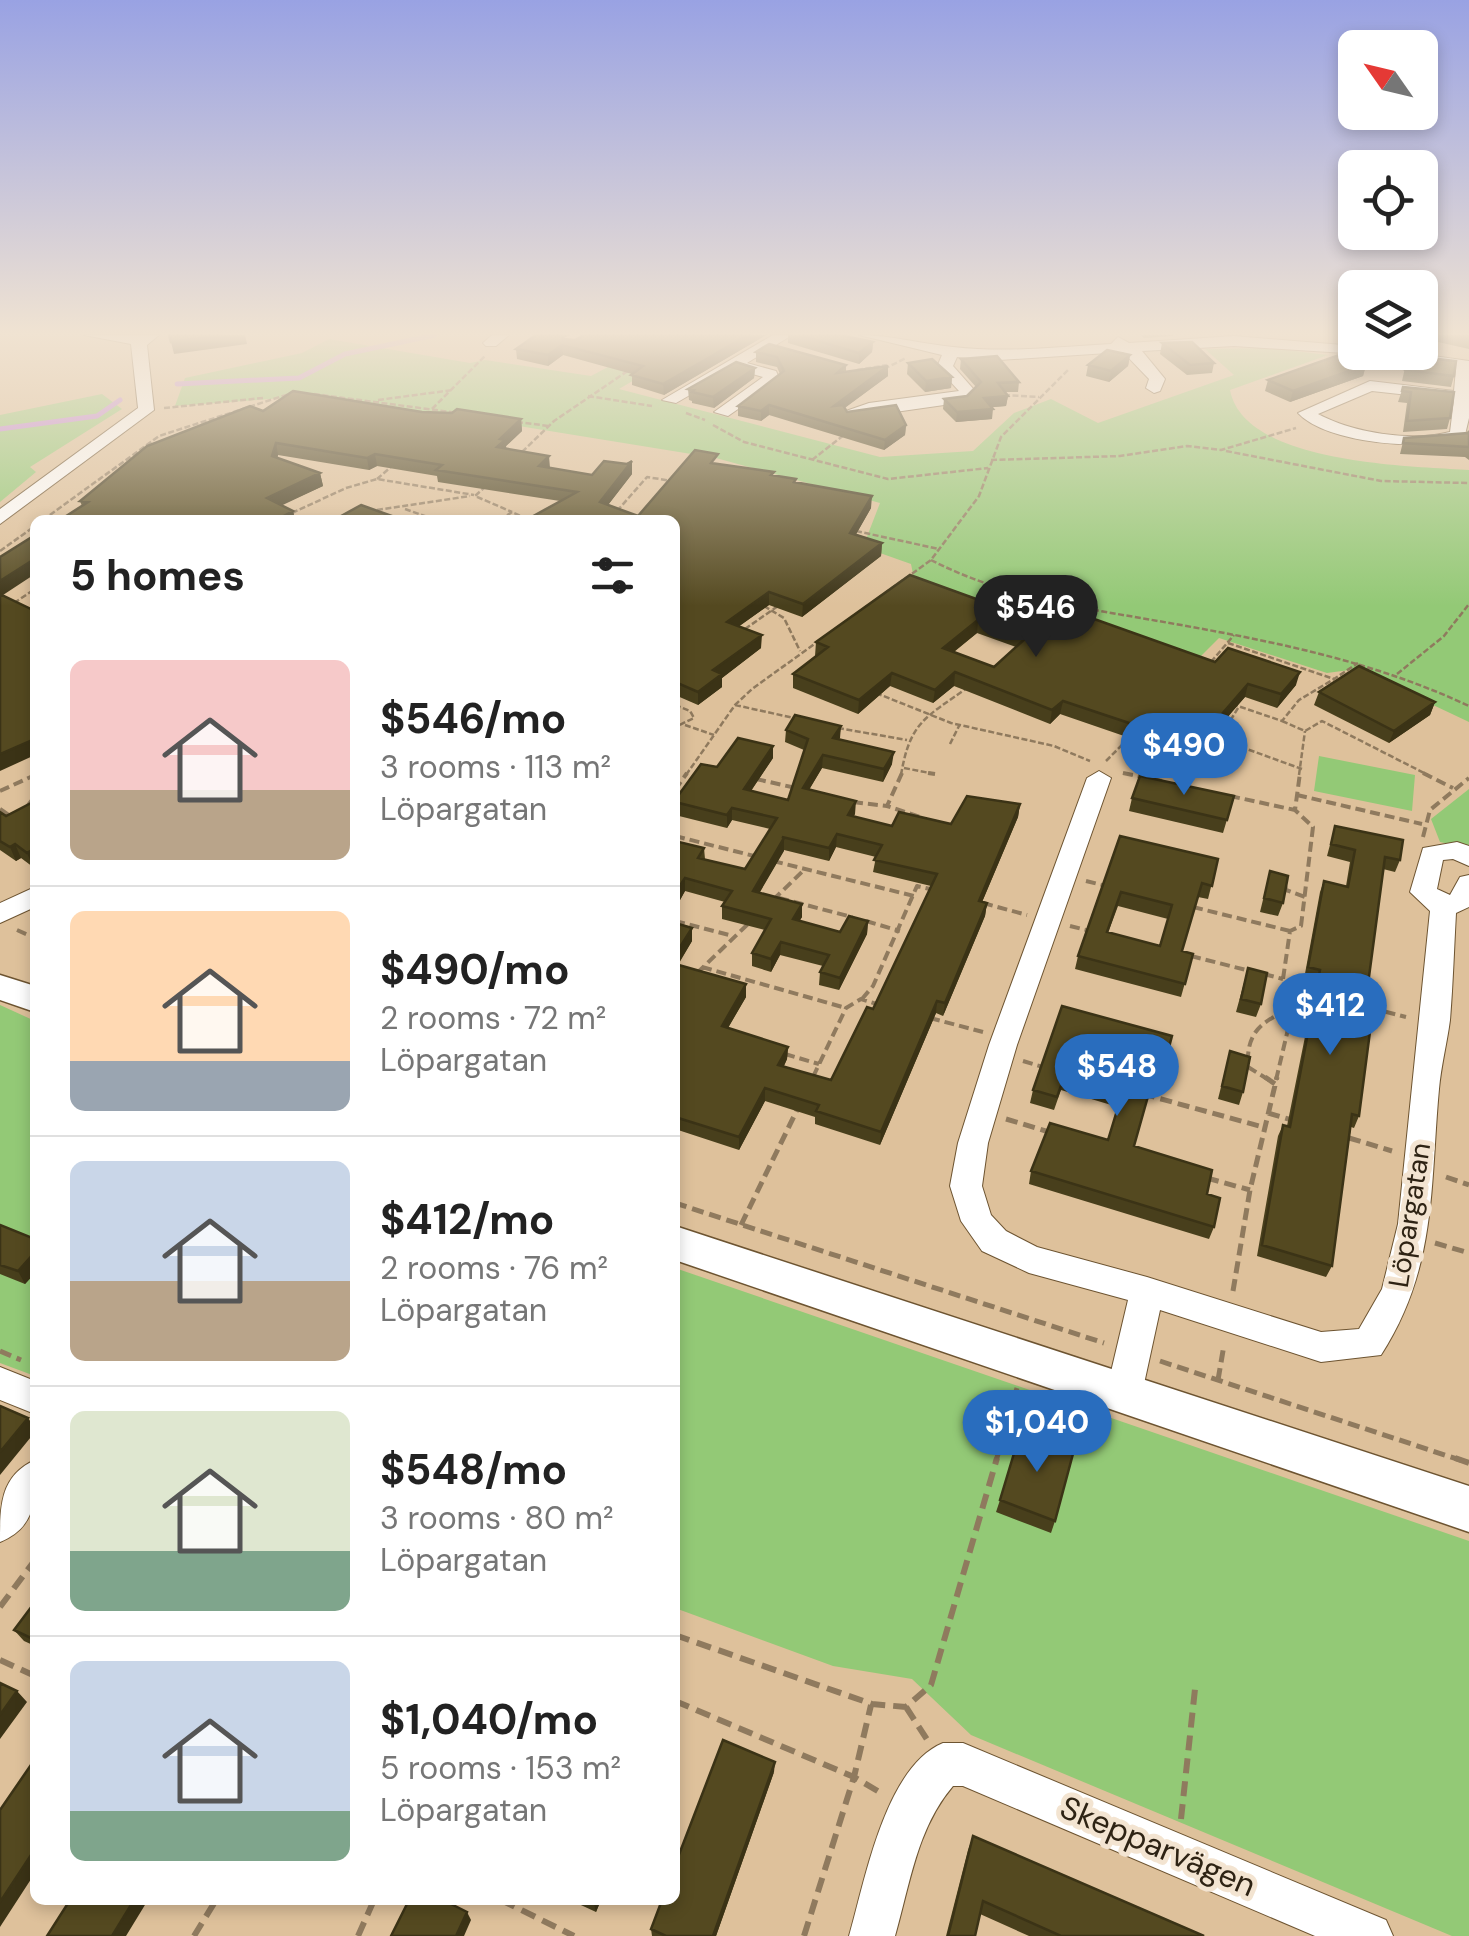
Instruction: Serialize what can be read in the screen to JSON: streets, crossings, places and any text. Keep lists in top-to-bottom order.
{
  "streets": {
    "street": ["Löpargatan", "Skepparvägen"]
  },
  "north": "top left",
  "page": {
    "heading": "5 homes",
    "price": [
      "$546",
      "$490",
      "$412",
      "$548",
      "$1,040"
    ],
    "list": [
      {
        "name": "$546/mo",
        "note": "3 rooms · 113 m² · Löpargatan"
      },
      {
        "name": "$490/mo",
        "note": "2 rooms · 72 m² · Löpargatan"
      },
      {
        "name": "$412/mo",
        "note": "2 rooms · 76 m² · Löpargatan"
      },
      {
        "name": "$548/mo",
        "note": "3 rooms · 80 m² · Löpargatan"
      },
      {
        "name": "$1,040/mo",
        "note": "5 rooms · 153 m² · Löpargatan"
      }
    ]
  }
}
